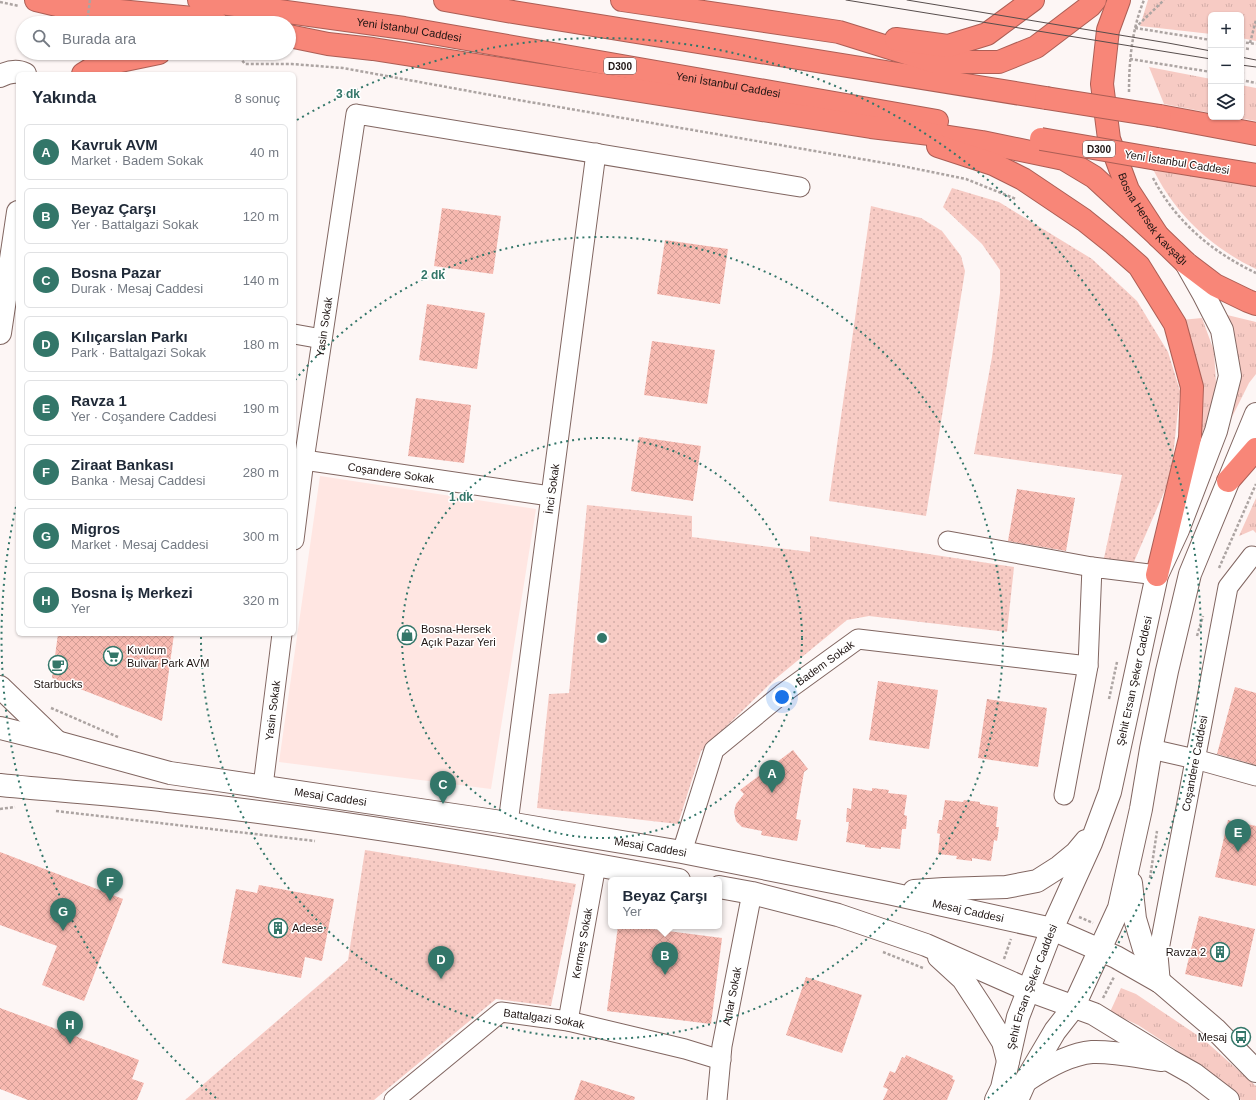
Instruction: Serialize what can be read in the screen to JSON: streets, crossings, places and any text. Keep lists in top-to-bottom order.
{
  "streets": {
    "highway": ["Yeni İstanbul Caddesi", "D300", "Bosna Hersek Kavşağı"],
    "street": [
      "Yasin Sokak",
      "Coşandere Sokak",
      "İnci Sokak",
      "Badem Sokak",
      "Şehit Ersan Şeker Caddesi",
      "Coşandere Caddesi",
      "Mesaj Caddesi",
      "Kermeş Sokak",
      "Anlar Sokak",
      "Battalgazi Sokak"
    ]
  },
  "crossings": [
    ["Bosna Hersek Kavşağı", "Şehit Ersan Şeker Caddesi"],
    ["Yasin Sokak", "Coşandere Sokak"],
    ["Yasin Sokak", "İnci Sokak"],
    ["Yasin Sokak", "Mesaj Caddesi"],
    ["Coşandere Sokak", "İnci Sokak"],
    ["İnci Sokak", "Mesaj Caddesi"],
    ["Badem Sokak", "Mesaj Caddesi"],
    ["Şehit Ersan Şeker Caddesi", "Mesaj Caddesi"],
    ["Coşandere Caddesi", "Mesaj Caddesi"],
    ["Kermeş Sokak", "Battalgazi Sokak"],
    ["Anlar Sokak", "Battalgazi Sokak"]
  ],
  "places": {
    "shop": ["Bosna-Hersek Açık Pazar Yeri"],
    "supermarket": ["Kıvılcım Bulvar Park AVM"],
    "cafe": ["Starbucks"],
    "building": ["Adese", "Ravza 2"],
    "bus stop": ["Mesaj"]
  },
  "page": {
    "map_buttons": ["+", "−"],
    "search": "Burada ara",
    "heading": ["Yakında", "8 sonuç"],
    "list": [
      {
        "mark": "A",
        "name": "Kavruk AVM",
        "note": "Market · Badem Sokak",
        "value": "40 m"
      },
      {
        "mark": "B",
        "name": "Beyaz Çarşı",
        "note": "Yer · Battalgazi Sokak",
        "value": "120 m"
      },
      {
        "mark": "C",
        "name": "Bosna Pazar",
        "note": "Durak · Mesaj Caddesi",
        "value": "140 m"
      },
      {
        "mark": "D",
        "name": "Kılıçarslan Parkı",
        "note": "Park · Battalgazi Sokak",
        "value": "180 m"
      },
      {
        "mark": "E",
        "name": "Ravza 1",
        "note": "Yer · Coşandere Caddesi",
        "value": "190 m"
      },
      {
        "mark": "F",
        "name": "Ziraat Bankası",
        "note": "Banka · Mesaj Caddesi",
        "value": "280 m"
      },
      {
        "mark": "G",
        "name": "Migros",
        "note": "Market · Mesaj Caddesi",
        "value": "300 m"
      },
      {
        "mark": "H",
        "name": "Bosna İş Merkezi",
        "note": "Yer",
        "value": "320 m"
      }
    ],
    "pins": [
      "A",
      "C",
      "E",
      "F",
      "G",
      "B",
      "D",
      "H"
    ],
    "popup": ["Beyaz Çarşı", "Yer"]
  },
  "rings": ["3 dk", "2 dk", "1 dk"]
}
